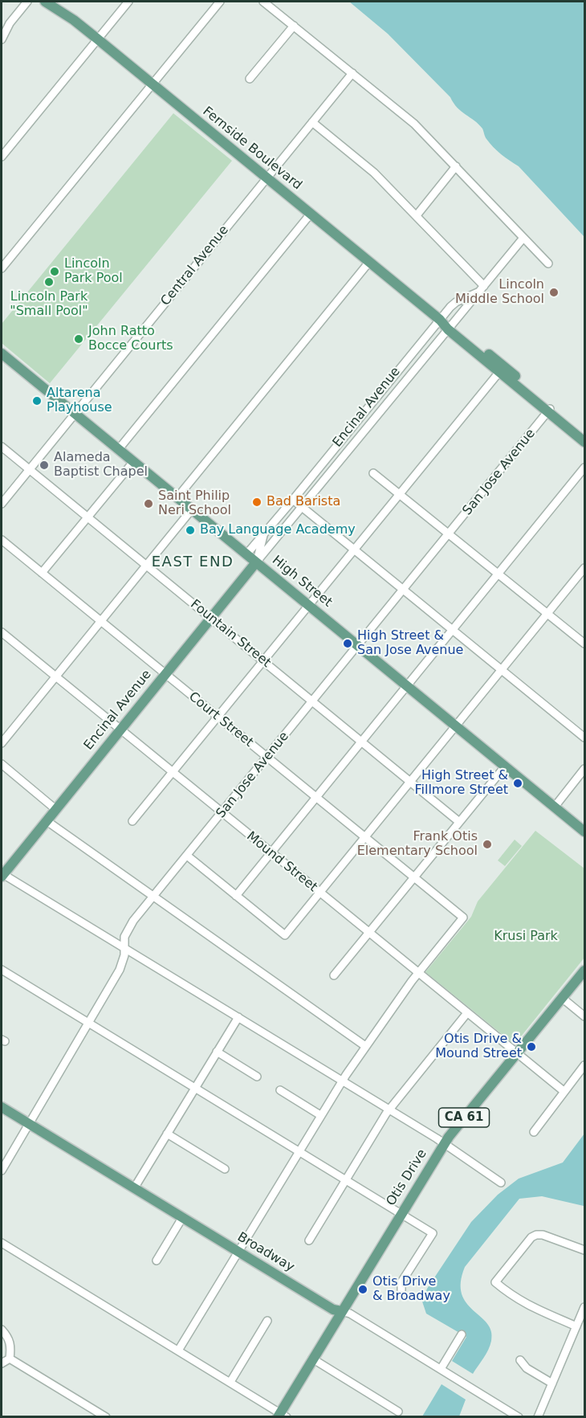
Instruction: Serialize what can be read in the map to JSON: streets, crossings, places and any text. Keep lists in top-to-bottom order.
{
  "streets": {
    "main road": [
      "Fernside Boulevard",
      "Encinal Avenue",
      "High Street",
      "CA 61",
      "Otis Drive",
      "Broadway"
    ],
    "street": [
      "Central Avenue",
      "San Jose Avenue",
      "Fountain Street",
      "Court Street",
      "Mound Street"
    ]
  },
  "crossings": [
    ["Fernside Boulevard", "Central Avenue"],
    ["Fernside Boulevard", "Encinal Avenue"],
    ["Fernside Boulevard", "San Jose Avenue"],
    ["Central Avenue", "High Street"],
    ["Central Avenue", "Fountain Street"],
    ["Encinal Avenue", "High Street"],
    ["Encinal Avenue", "Fountain Street"],
    ["Encinal Avenue", "Court Street"],
    ["Encinal Avenue", "Mound Street"],
    ["San Jose Avenue", "High Street"],
    ["San Jose Avenue", "Fountain Street"],
    ["San Jose Avenue", "Court Street"],
    ["San Jose Avenue", "Mound Street"],
    ["San Jose Avenue", "Broadway"],
    ["Court Street", "Mound Street"],
    ["Mound Street", "Otis Drive"],
    ["Otis Drive", "Broadway"]
  ],
  "districts": ["EAST END"],
  "parks": ["Krusi Park"],
  "places": [
    "Lincoln Park Pool",
    "Lincoln Park \"Small Pool\"",
    "Lincoln Middle School",
    "John Ratto Bocce Courts",
    "Altarena Playhouse",
    "Alameda Baptist Chapel",
    "Bad Barista",
    "Saint Philip Neri School",
    "Bay Language Academy",
    "High Street & San Jose Avenue",
    "High Street & Fillmore Street",
    "Frank Otis Elementary School",
    "Otis Drive & Mound Street",
    "Otis Drive & Broadway"
  ]
}
